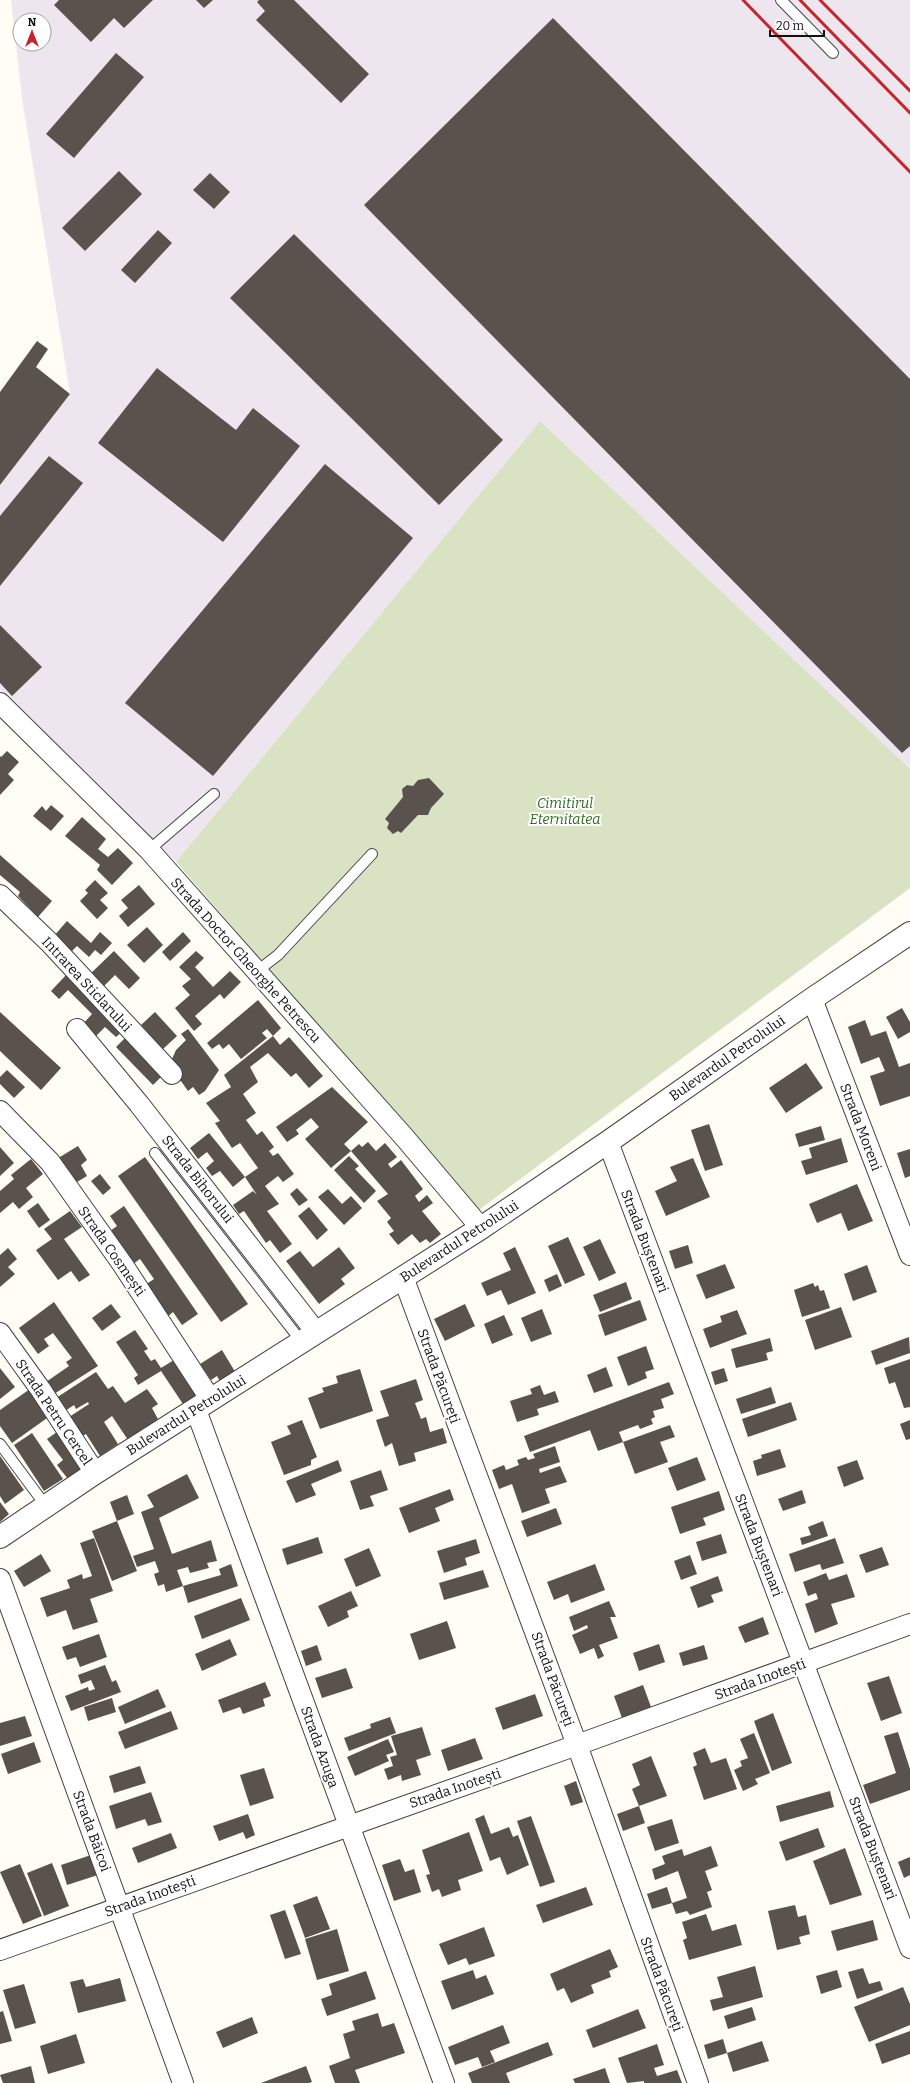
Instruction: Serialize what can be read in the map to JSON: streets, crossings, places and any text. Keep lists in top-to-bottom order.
{
  "streets": {
    "street": [
      "Strada Doctor Gheorghe Petrescu",
      "Intrarea Sticlarului",
      "Bulevardul Petrolului",
      "Strada Moreni",
      "Strada Bihorului",
      "Strada Buștenari",
      "Strada Cosmești",
      "Strada Păcureți",
      "Strada Petru Cercel",
      "Strada Inotești",
      "Strada Azuga",
      "Strada Băicoi"
    ]
  },
  "crossings": [
    ["Strada Doctor Gheorghe Petrescu", "Bulevardul Petrolului"],
    ["Bulevardul Petrolului", "Strada Moreni"],
    ["Bulevardul Petrolului", "Strada Bihorului"],
    ["Bulevardul Petrolului", "Strada Buștenari"],
    ["Bulevardul Petrolului", "Strada Cosmești"],
    ["Bulevardul Petrolului", "Strada Păcureți"],
    ["Bulevardul Petrolului", "Strada Petru Cercel"],
    ["Bulevardul Petrolului", "Strada Azuga"],
    ["Strada Buștenari", "Strada Inotești"],
    ["Strada Cosmești", "Strada Azuga"],
    ["Strada Păcureți", "Strada Inotești"],
    ["Strada Inotești", "Strada Azuga"],
    ["Strada Inotești", "Strada Băicoi"]
  ],
  "parks": ["Cimitirul Eternitatea"],
  "scale_bar": "20 m",
  "north": "top"
}
